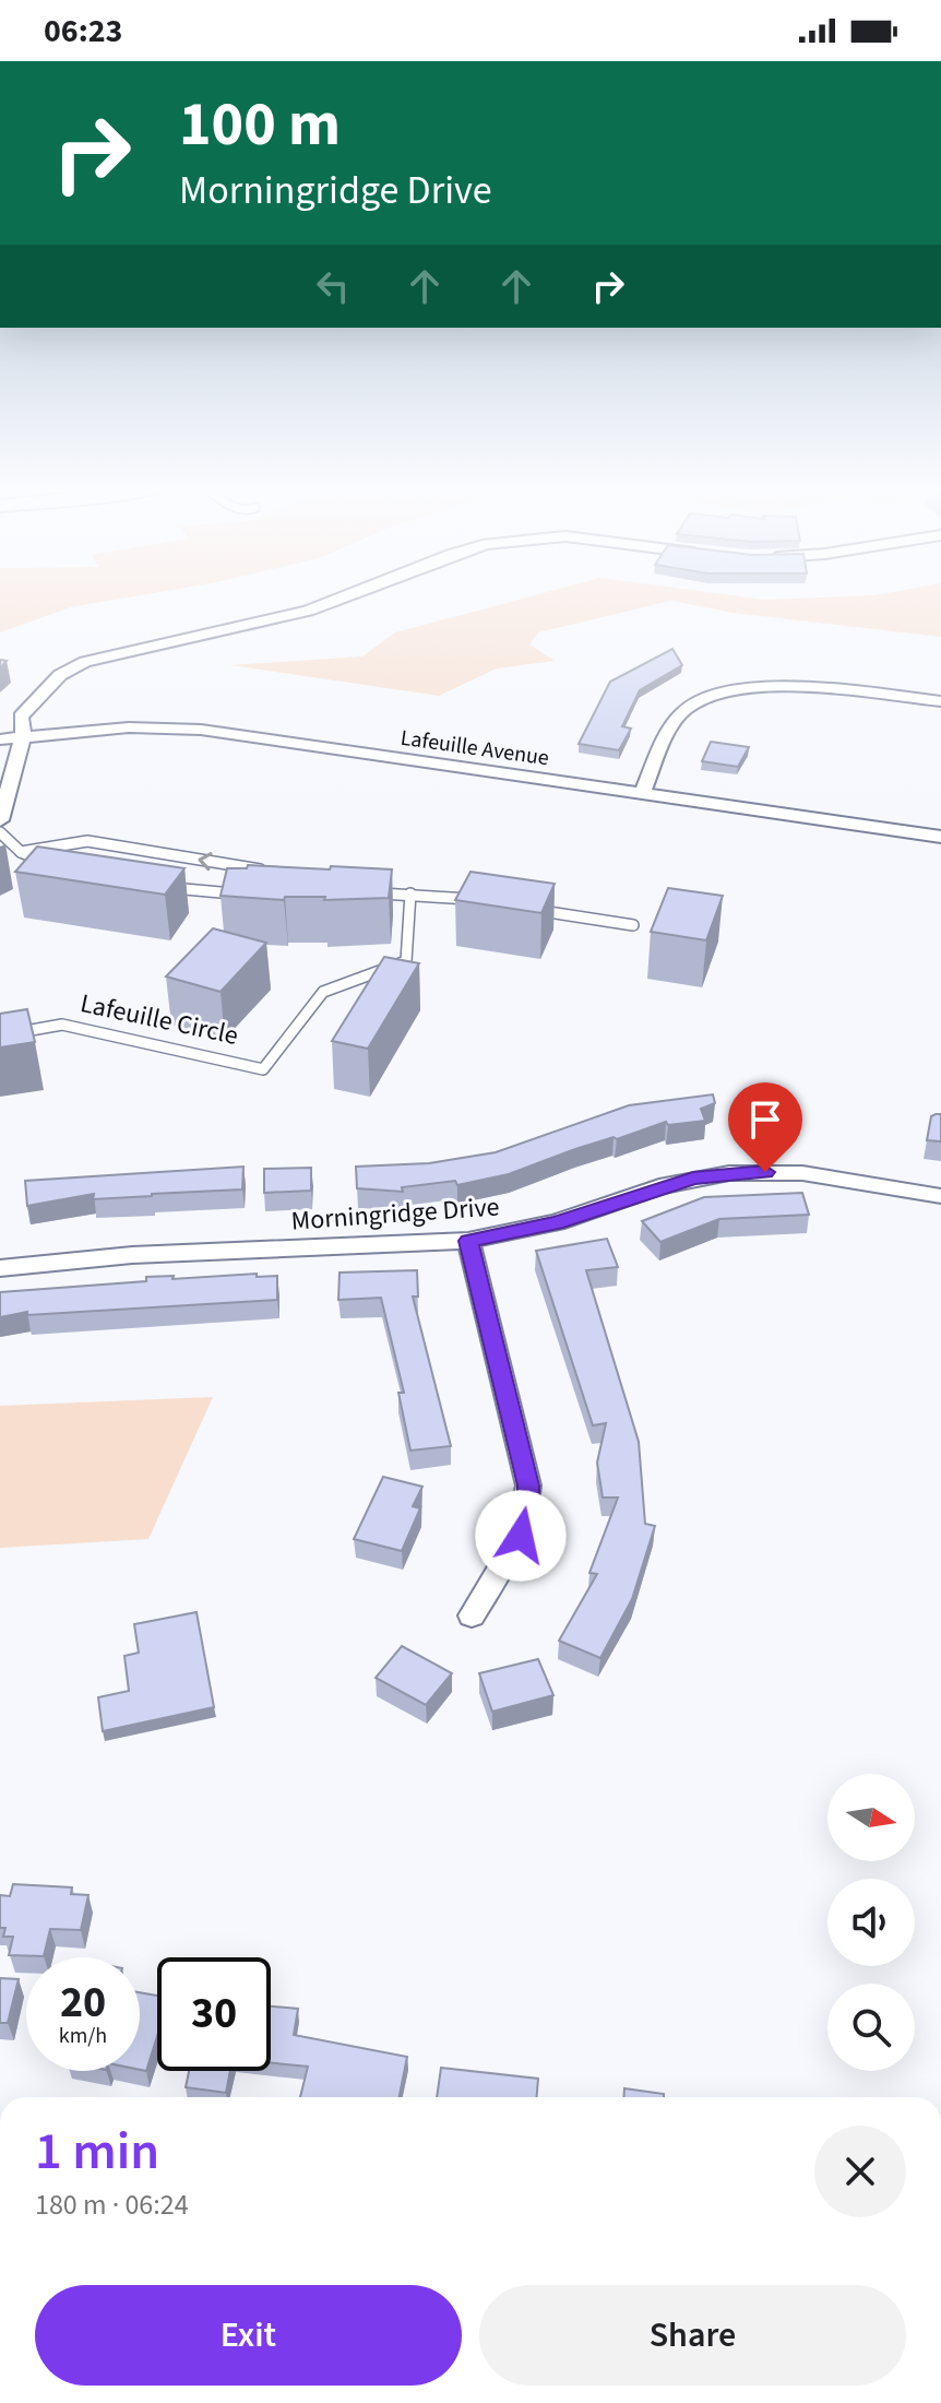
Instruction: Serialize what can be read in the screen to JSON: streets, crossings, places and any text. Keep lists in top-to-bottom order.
{
  "streets": {
    "street": ["Lafeuille Avenue", "Morningridge Drive"],
    "lane": ["Lafeuille Circle"]
  },
  "north": "right",
  "page": {
    "status": "06:23",
    "turn": ["100 m", "Morningridge Drive"],
    "speed": "20 km/h",
    "limit": "30",
    "heading": ["1 min", "180 m · 06:24"],
    "buttons": ["Exit", "Share"]
  }
}
